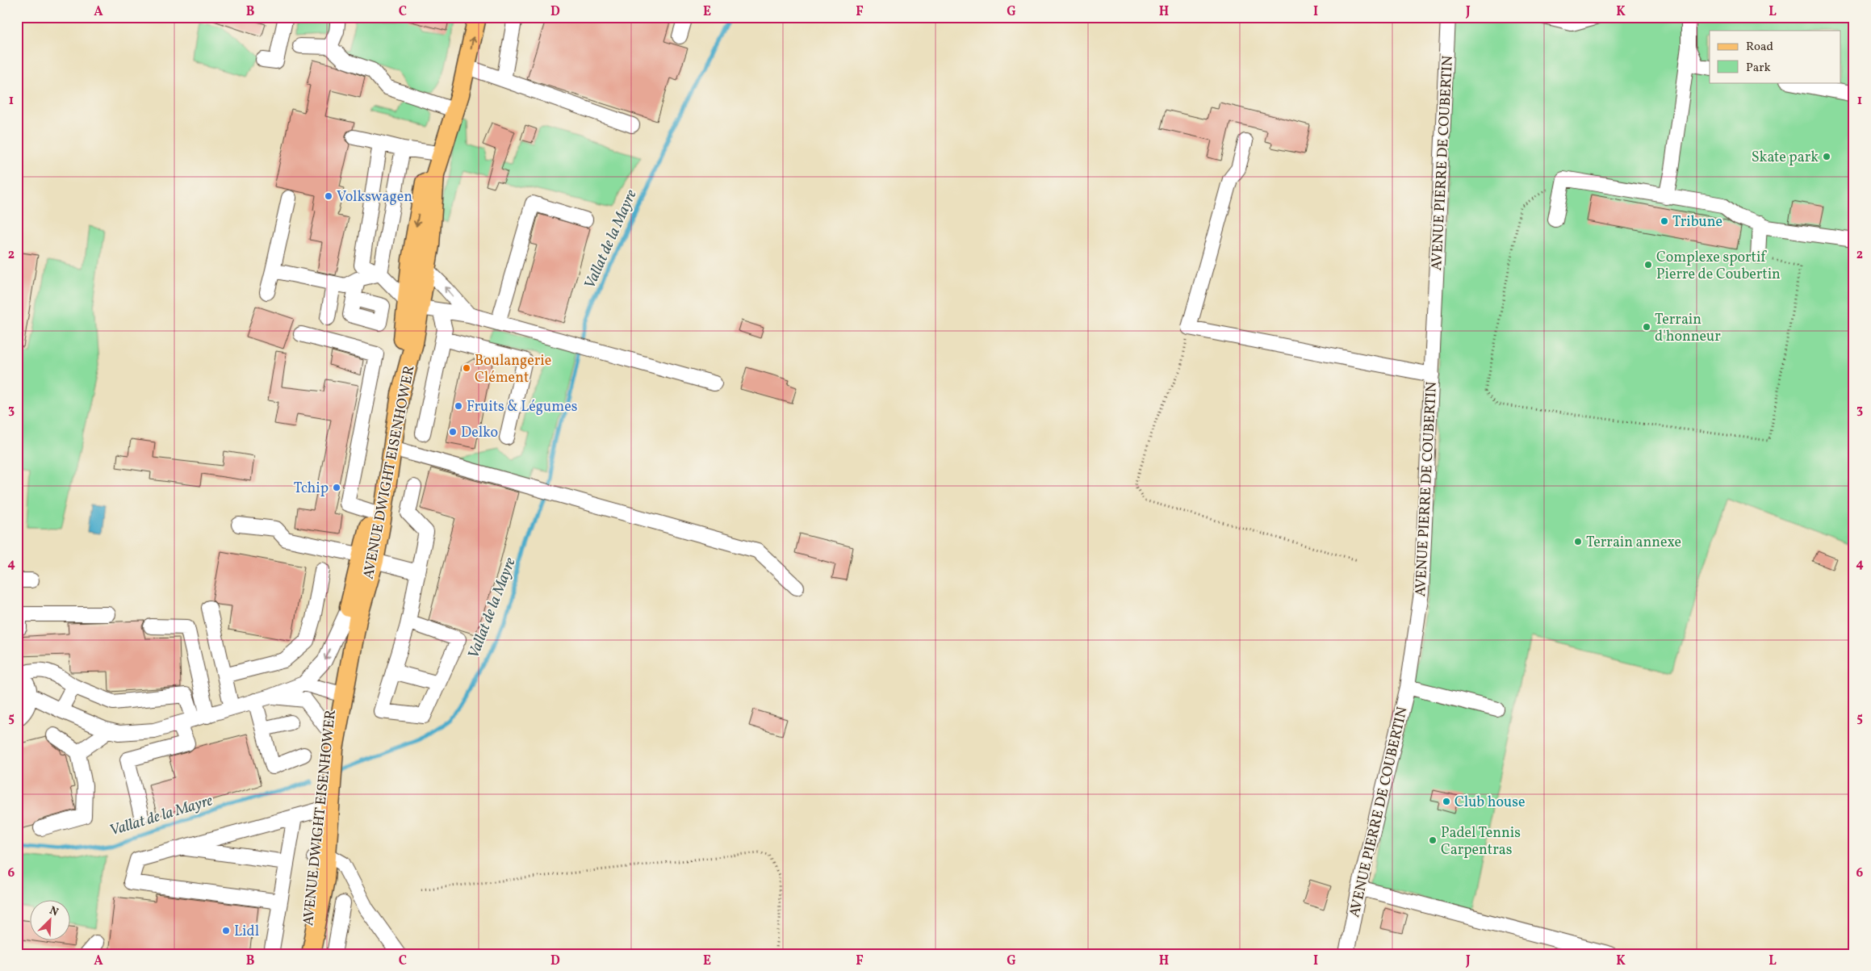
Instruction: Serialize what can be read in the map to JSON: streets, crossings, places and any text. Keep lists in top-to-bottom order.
{
  "streets": {
    "main road": ["AVENUE DWIGHT EISENHOWER"],
    "street": ["AVENUE PIERRE DE COUBERTIN"]
  },
  "water": ["Vallat de la Mayre"],
  "places": [
    "Skate park",
    "Volkswagen",
    "Tribune",
    "Complexe sportif Pierre de Coubertin",
    "Terrain d'honneur",
    "Boulangerie Clément",
    "Fruits & Légumes",
    "Delko",
    "Tchip",
    "Terrain annexe",
    "Club house",
    "Padel Tennis Carpentras",
    "Lidl"
  ],
  "legend": ["Road", "Park"],
  "north": "top right",
  "grid": {
    "columns": [
      "A",
      "B",
      "C",
      "D",
      "E",
      "F",
      "G",
      "H",
      "I",
      "J",
      "K",
      "L"
    ],
    "rows": [
      "1",
      "2",
      "3",
      "4",
      "5",
      "6"
    ]
  }
}
